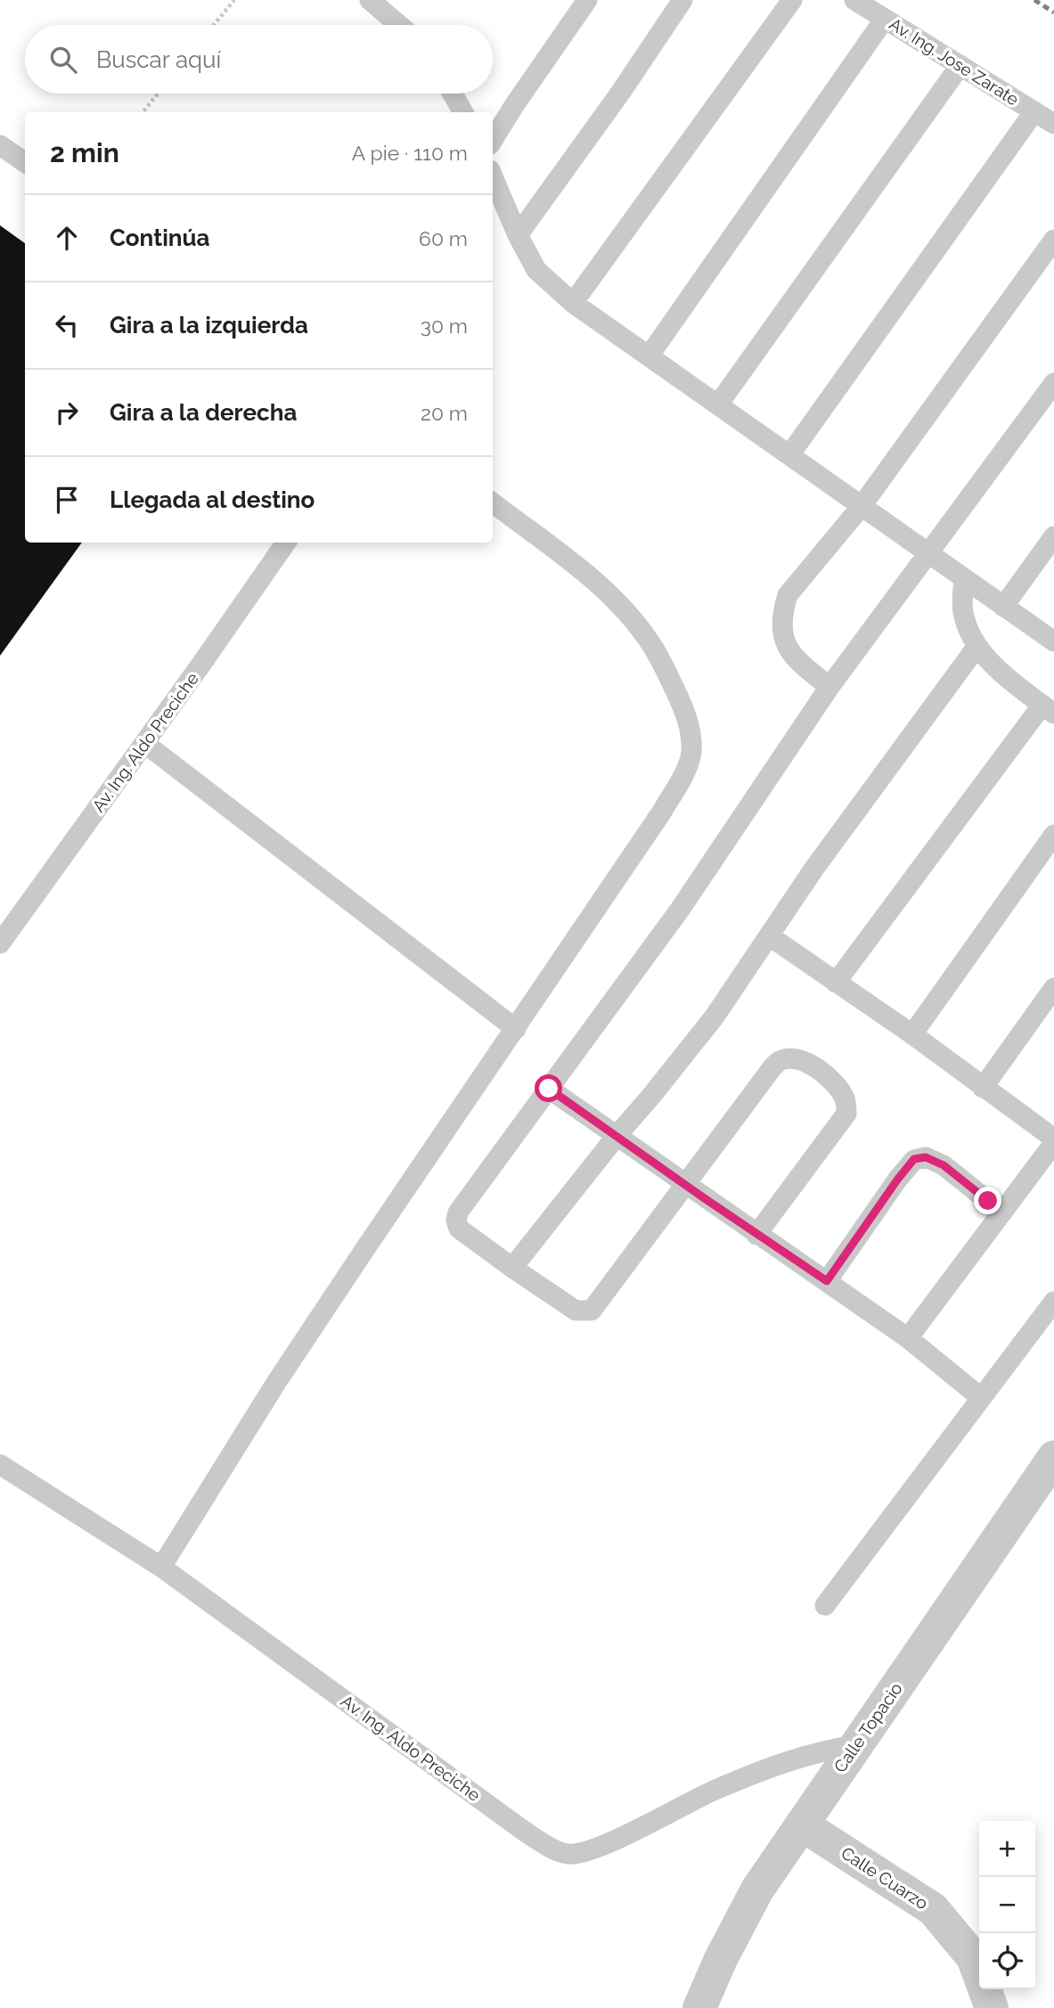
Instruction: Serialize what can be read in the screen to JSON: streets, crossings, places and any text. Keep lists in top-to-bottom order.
{
  "streets": {
    "street": ["Calle Topacio", "Calle Cuarzo"],
    "lane": ["Av. Ing. Jose Zarate", "Av. Ing. Aldo Preciche"]
  },
  "crossings": [
    ["Av. Ing. Aldo Preciche", "Calle Topacio"],
    ["Calle Topacio", "Calle Cuarzo"]
  ],
  "page": {
    "search": "Buscar aquí",
    "heading": ["2 min", "A pie · 110 m"],
    "list": [
      ["Continúa", "60 m"],
      ["Gira a la izquierda", "30 m"],
      ["Gira a la derecha", "20 m"],
      "Llegada al destino"
    ],
    "map_buttons": ["+", "−"]
  }
}
